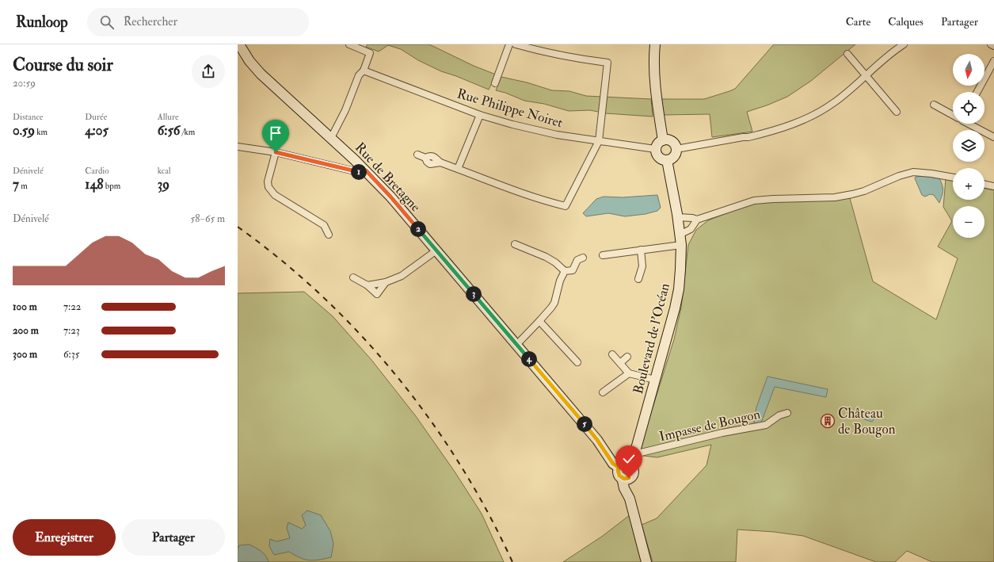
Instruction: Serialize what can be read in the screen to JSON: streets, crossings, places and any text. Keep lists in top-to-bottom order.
{
  "streets": {
    "main road": ["Rue de Bretagne", "Boulevard de l'Océan"],
    "street": ["Rue Philippe Noiret", "Impasse de Bougon"]
  },
  "crossings": [
    ["Rue Philippe Noiret", "Boulevard de l'Océan"],
    ["Rue de Bretagne", "Boulevard de l'Océan"],
    ["Boulevard de l'Océan", "Impasse de Bougon"]
  ],
  "places": {
    "building": ["Château de Bougon"]
  },
  "north": "bottom",
  "page": {
    "header": "Runloop",
    "search": "Rechercher",
    "nav": ["Carte", "Calques", "Partager"],
    "heading": ["Course du soir", "20:59"],
    "map_buttons": ["+", "−"],
    "stats": [
      ["Distance", "0.59 km"],
      ["Durée", "4:05"],
      ["Allure", "6:56 /km"],
      ["Dénivelé", "7 m"],
      ["Cardio", "148 bpm"],
      ["kcal", "39"]
    ],
    "pins": [
      "1",
      "2",
      "3",
      "4",
      "5"
    ],
    "chart": ["Dénivelé", "58–65 m"],
    "list": [
      {
        "name": "100 m",
        "note": "7:22"
      },
      {
        "name": "200 m",
        "note": "7:23"
      },
      {
        "name": "300 m",
        "note": "6:35"
      }
    ],
    "buttons": ["Enregistrer", "Partager"]
  }
}
